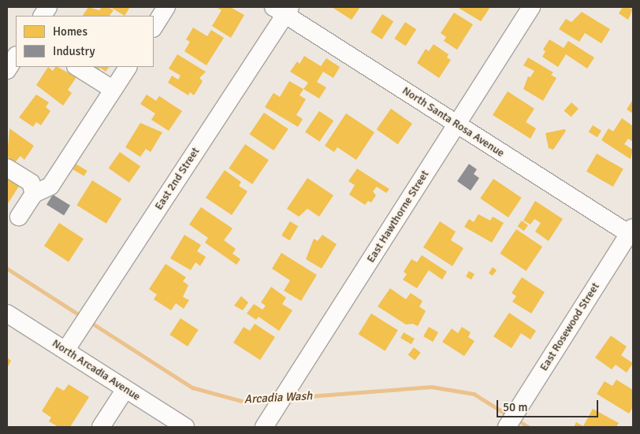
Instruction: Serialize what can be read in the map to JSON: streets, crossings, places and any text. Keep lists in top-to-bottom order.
{
  "streets": {
    "street": [
      "North Santa Rosa Avenue",
      "East 2nd Street",
      "East Hawthorne Street",
      "East Rosewood Street",
      "North Arcadia Avenue"
    ]
  },
  "crossings": [
    ["North Santa Rosa Avenue", "East 2nd Street"],
    ["North Santa Rosa Avenue", "East Hawthorne Street"],
    ["North Santa Rosa Avenue", "East Rosewood Street"],
    ["East 2nd Street", "North Arcadia Avenue"]
  ],
  "water": ["Arcadia Wash"],
  "legend": ["Homes", "Industry"],
  "scale_bar": "50 m"
}
